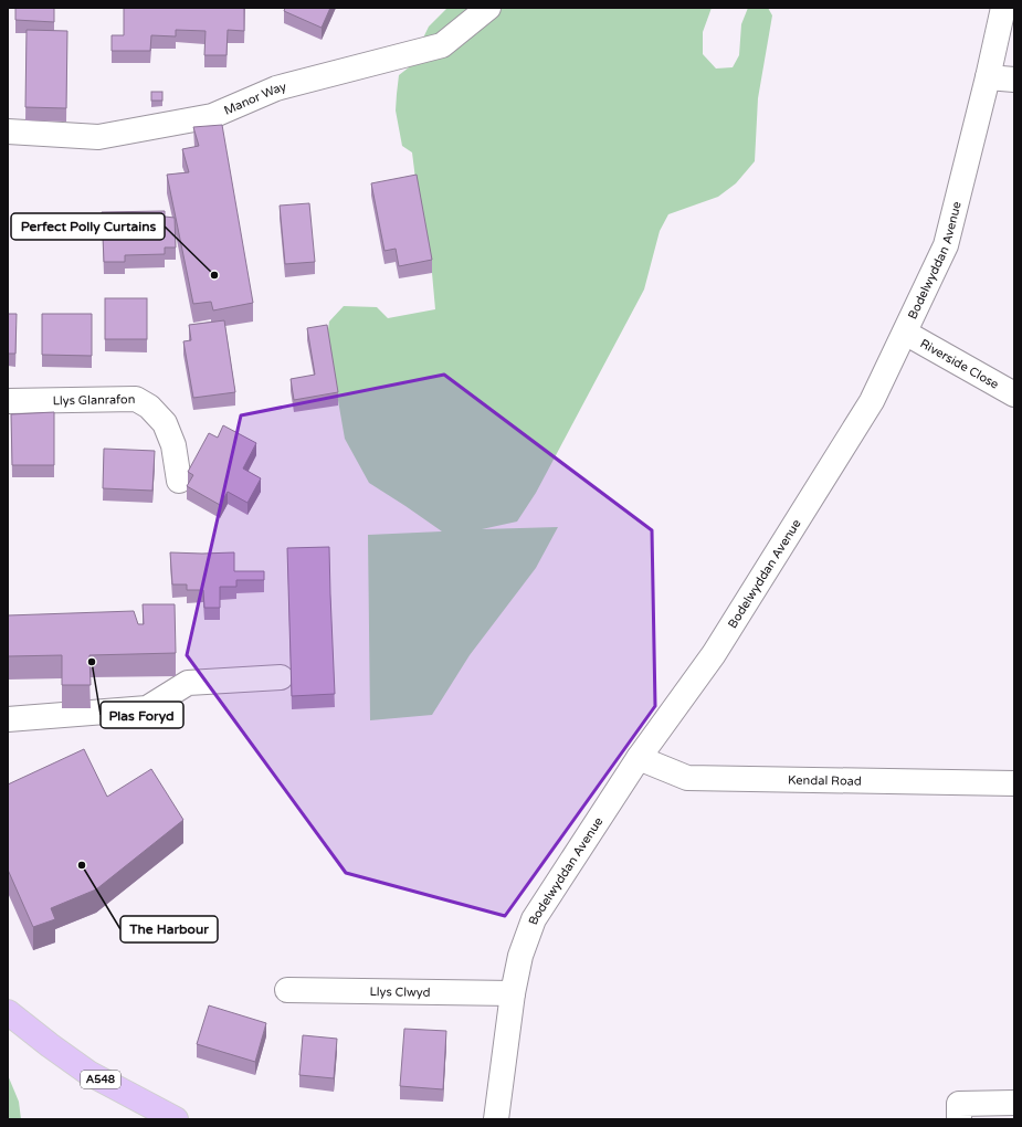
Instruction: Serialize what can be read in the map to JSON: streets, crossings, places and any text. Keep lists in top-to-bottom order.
{
  "streets": {
    "main road": ["A548"],
    "street": [
      "Manor Way",
      "Bodelwyddan Avenue",
      "Riverside Close",
      "Llys Glanrafon",
      "Kendal Road",
      "Llys Clwyd"
    ]
  },
  "crossings": [
    ["Bodelwyddan Avenue", "Riverside Close"],
    ["Bodelwyddan Avenue", "Kendal Road"],
    ["Bodelwyddan Avenue", "Llys Clwyd"]
  ],
  "places": ["Perfect Polly Curtains", "Plas Foryd", "The Harbour"]
}
